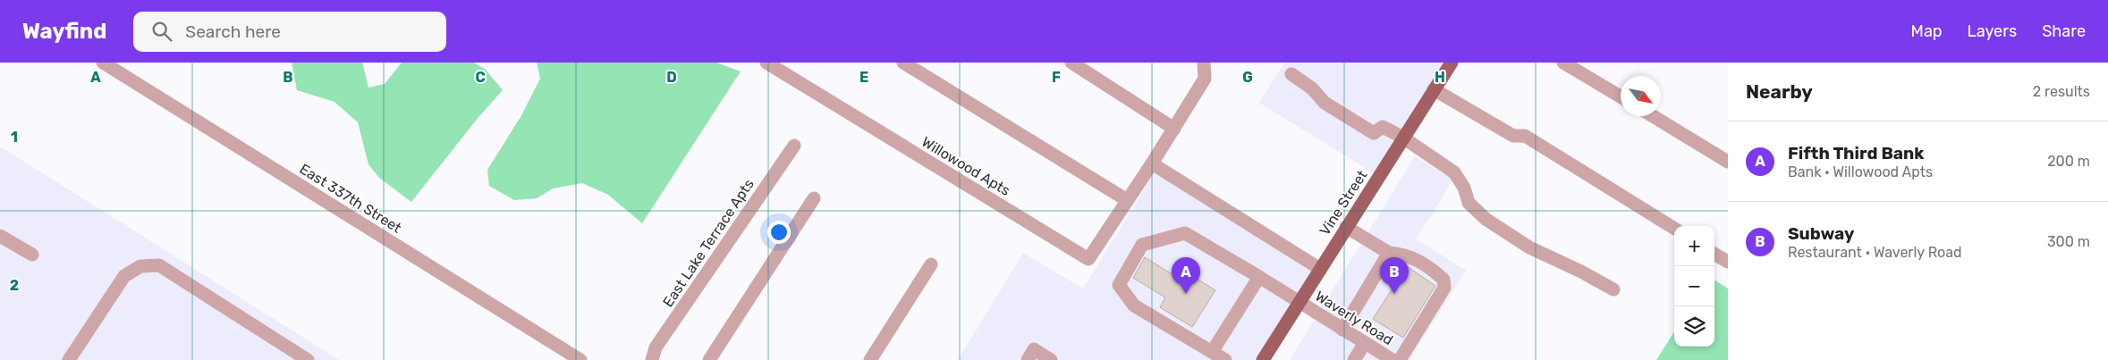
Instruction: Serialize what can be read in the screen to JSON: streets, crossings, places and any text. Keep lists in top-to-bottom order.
{
  "streets": {
    "main road": ["Vine Street"],
    "street": [
      "Willowood Apts",
      "East 337th Street",
      "East Lake Terrace Apts",
      "Waverly Road"
    ]
  },
  "crossings": [
    ["Vine Street", "Waverly Road"]
  ],
  "north": "bottom right",
  "page": {
    "header": "Wayfind",
    "search": "Search here",
    "nav": ["Map", "Layers", "Share"],
    "heading": ["Nearby", "2 results"],
    "list": [
      {
        "mark": "A",
        "name": "Fifth Third Bank",
        "note": "Bank · Willowood Apts",
        "value": "200 m"
      },
      {
        "mark": "B",
        "name": "Subway",
        "note": "Restaurant · Waverly Road",
        "value": "300 m"
      }
    ],
    "map_buttons": ["+", "−"],
    "pins": ["A", "B"]
  },
  "grid": {
    "columns": [
      "A",
      "B",
      "C",
      "D",
      "E",
      "F",
      "G",
      "H"
    ],
    "rows": ["1", "2"]
  }
}
